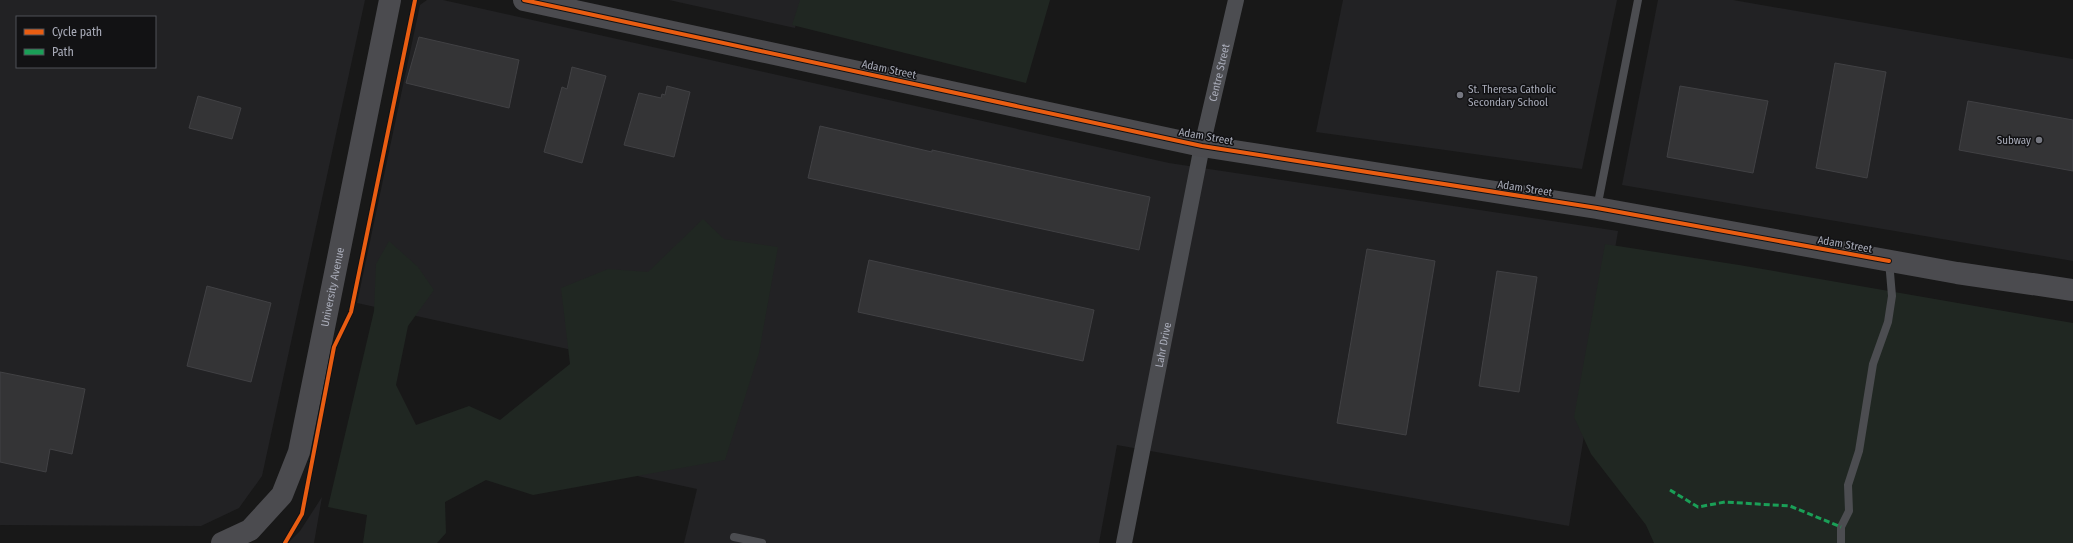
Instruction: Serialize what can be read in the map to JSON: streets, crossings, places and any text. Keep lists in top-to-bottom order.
{
  "streets": {
    "street": [
      "Adam Street",
      "Centre Street",
      "University Avenue",
      "Lahr Drive"
    ]
  },
  "crossings": [
    ["Adam Street", "Centre Street"],
    ["Adam Street", "Lahr Drive"],
    ["Centre Street", "Lahr Drive"]
  ],
  "places": ["St. Theresa Catholic Secondary School", "Subway"],
  "legend": ["Cycle path", "Path"]
}
